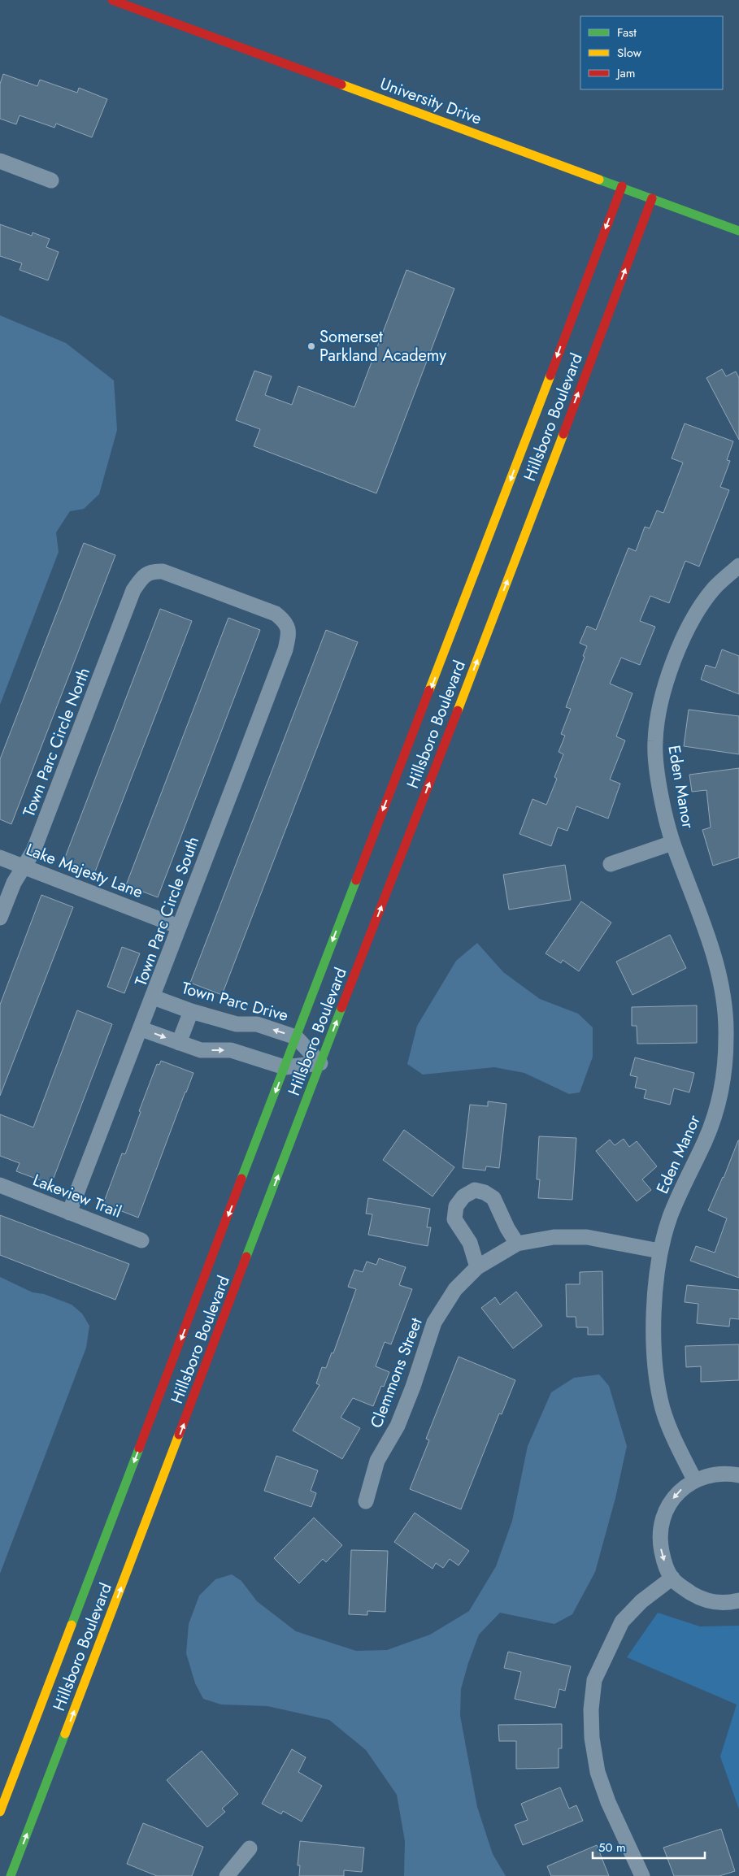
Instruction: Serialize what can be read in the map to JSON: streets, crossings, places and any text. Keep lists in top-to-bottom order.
{
  "streets": {
    "street": [
      "University Drive",
      "Hillsboro Boulevard",
      "Town Parc Circle North",
      "Eden Manor",
      "Lake Majesty Lane",
      "Town Parc Circle South",
      "Town Parc Drive",
      "Lakeview Trail",
      "Clemmons Street"
    ]
  },
  "crossings": [
    ["University Drive", "Hillsboro Boulevard"],
    ["Hillsboro Boulevard", "Town Parc Drive"],
    ["Town Parc Circle North", "Lake Majesty Lane"],
    ["Town Parc Circle North", "Town Parc Circle South"],
    ["Eden Manor", "Clemmons Street"],
    ["Lake Majesty Lane", "Town Parc Circle South"],
    ["Town Parc Circle South", "Town Parc Drive"],
    ["Town Parc Circle South", "Lakeview Trail"]
  ],
  "places": ["Somerset Parkland Academy"],
  "legend": ["Fast", "Slow", "Jam"],
  "scale_bar": "50 m"
}
